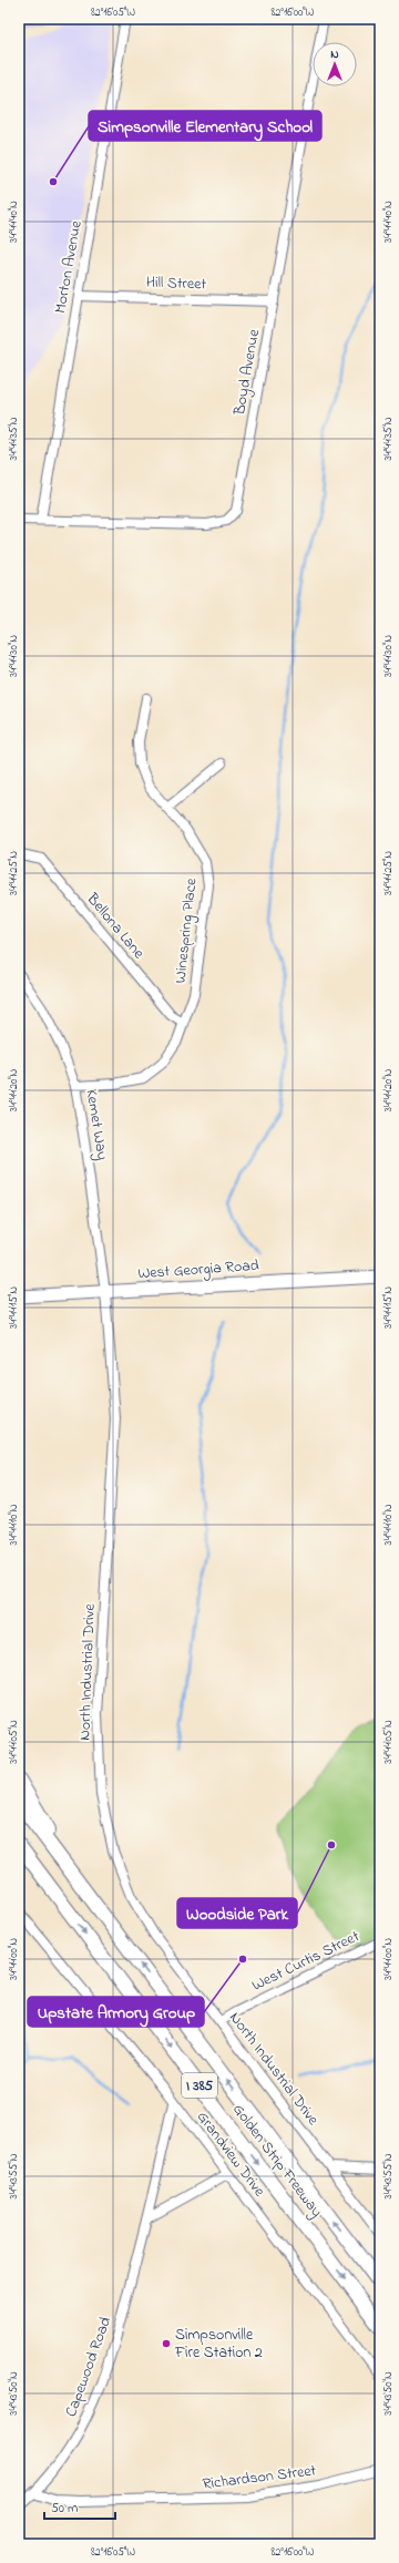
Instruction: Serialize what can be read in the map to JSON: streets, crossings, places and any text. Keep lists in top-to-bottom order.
{
  "streets": {
    "highway": ["I 385", "Golden Strip Freeway"],
    "main road": ["West Georgia Road"],
    "street": [
      "Morton Avenue",
      "Hill Street",
      "Boyd Avenue",
      "Bellona Lane",
      "Winespring Place",
      "Kemet Way",
      "North Industrial Drive",
      "West Curtis Street",
      "Grandview Drive",
      "Capewood Road",
      "Richardson Street"
    ]
  },
  "crossings": [
    ["Morton Avenue", "Hill Street"],
    ["Morton Avenue", "Boyd Avenue"],
    ["Hill Street", "Boyd Avenue"],
    ["Bellona Lane", "Winespring Place"],
    ["Winespring Place", "Kemet Way"],
    ["Kemet Way", "West Georgia Road"],
    ["Kemet Way", "North Industrial Drive"],
    ["West Georgia Road", "North Industrial Drive"],
    ["North Industrial Drive", "West Curtis Street"],
    ["Grandview Drive", "Capewood Road"],
    ["Capewood Road", "Richardson Street"]
  ],
  "places": [
    "Simpsonville Elementary School",
    "Woodside Park",
    "Upstate Armory Group",
    "Simpsonville Fire Station 2"
  ],
  "scale_bar": "50 m",
  "north": "top",
  "coordinates": [
    "82°16'05\"W",
    "82°16'00\"W",
    "34°44'40\"N",
    "34°44'35\"N",
    "34°44'30\"N",
    "34°44'25\"N",
    "34°44'20\"N",
    "34°44'15\"N",
    "34°44'10\"N",
    "34°44'05\"N",
    "34°44'00\"N",
    "34°43'55\"N",
    "34°43'50\"N"
  ]
}
